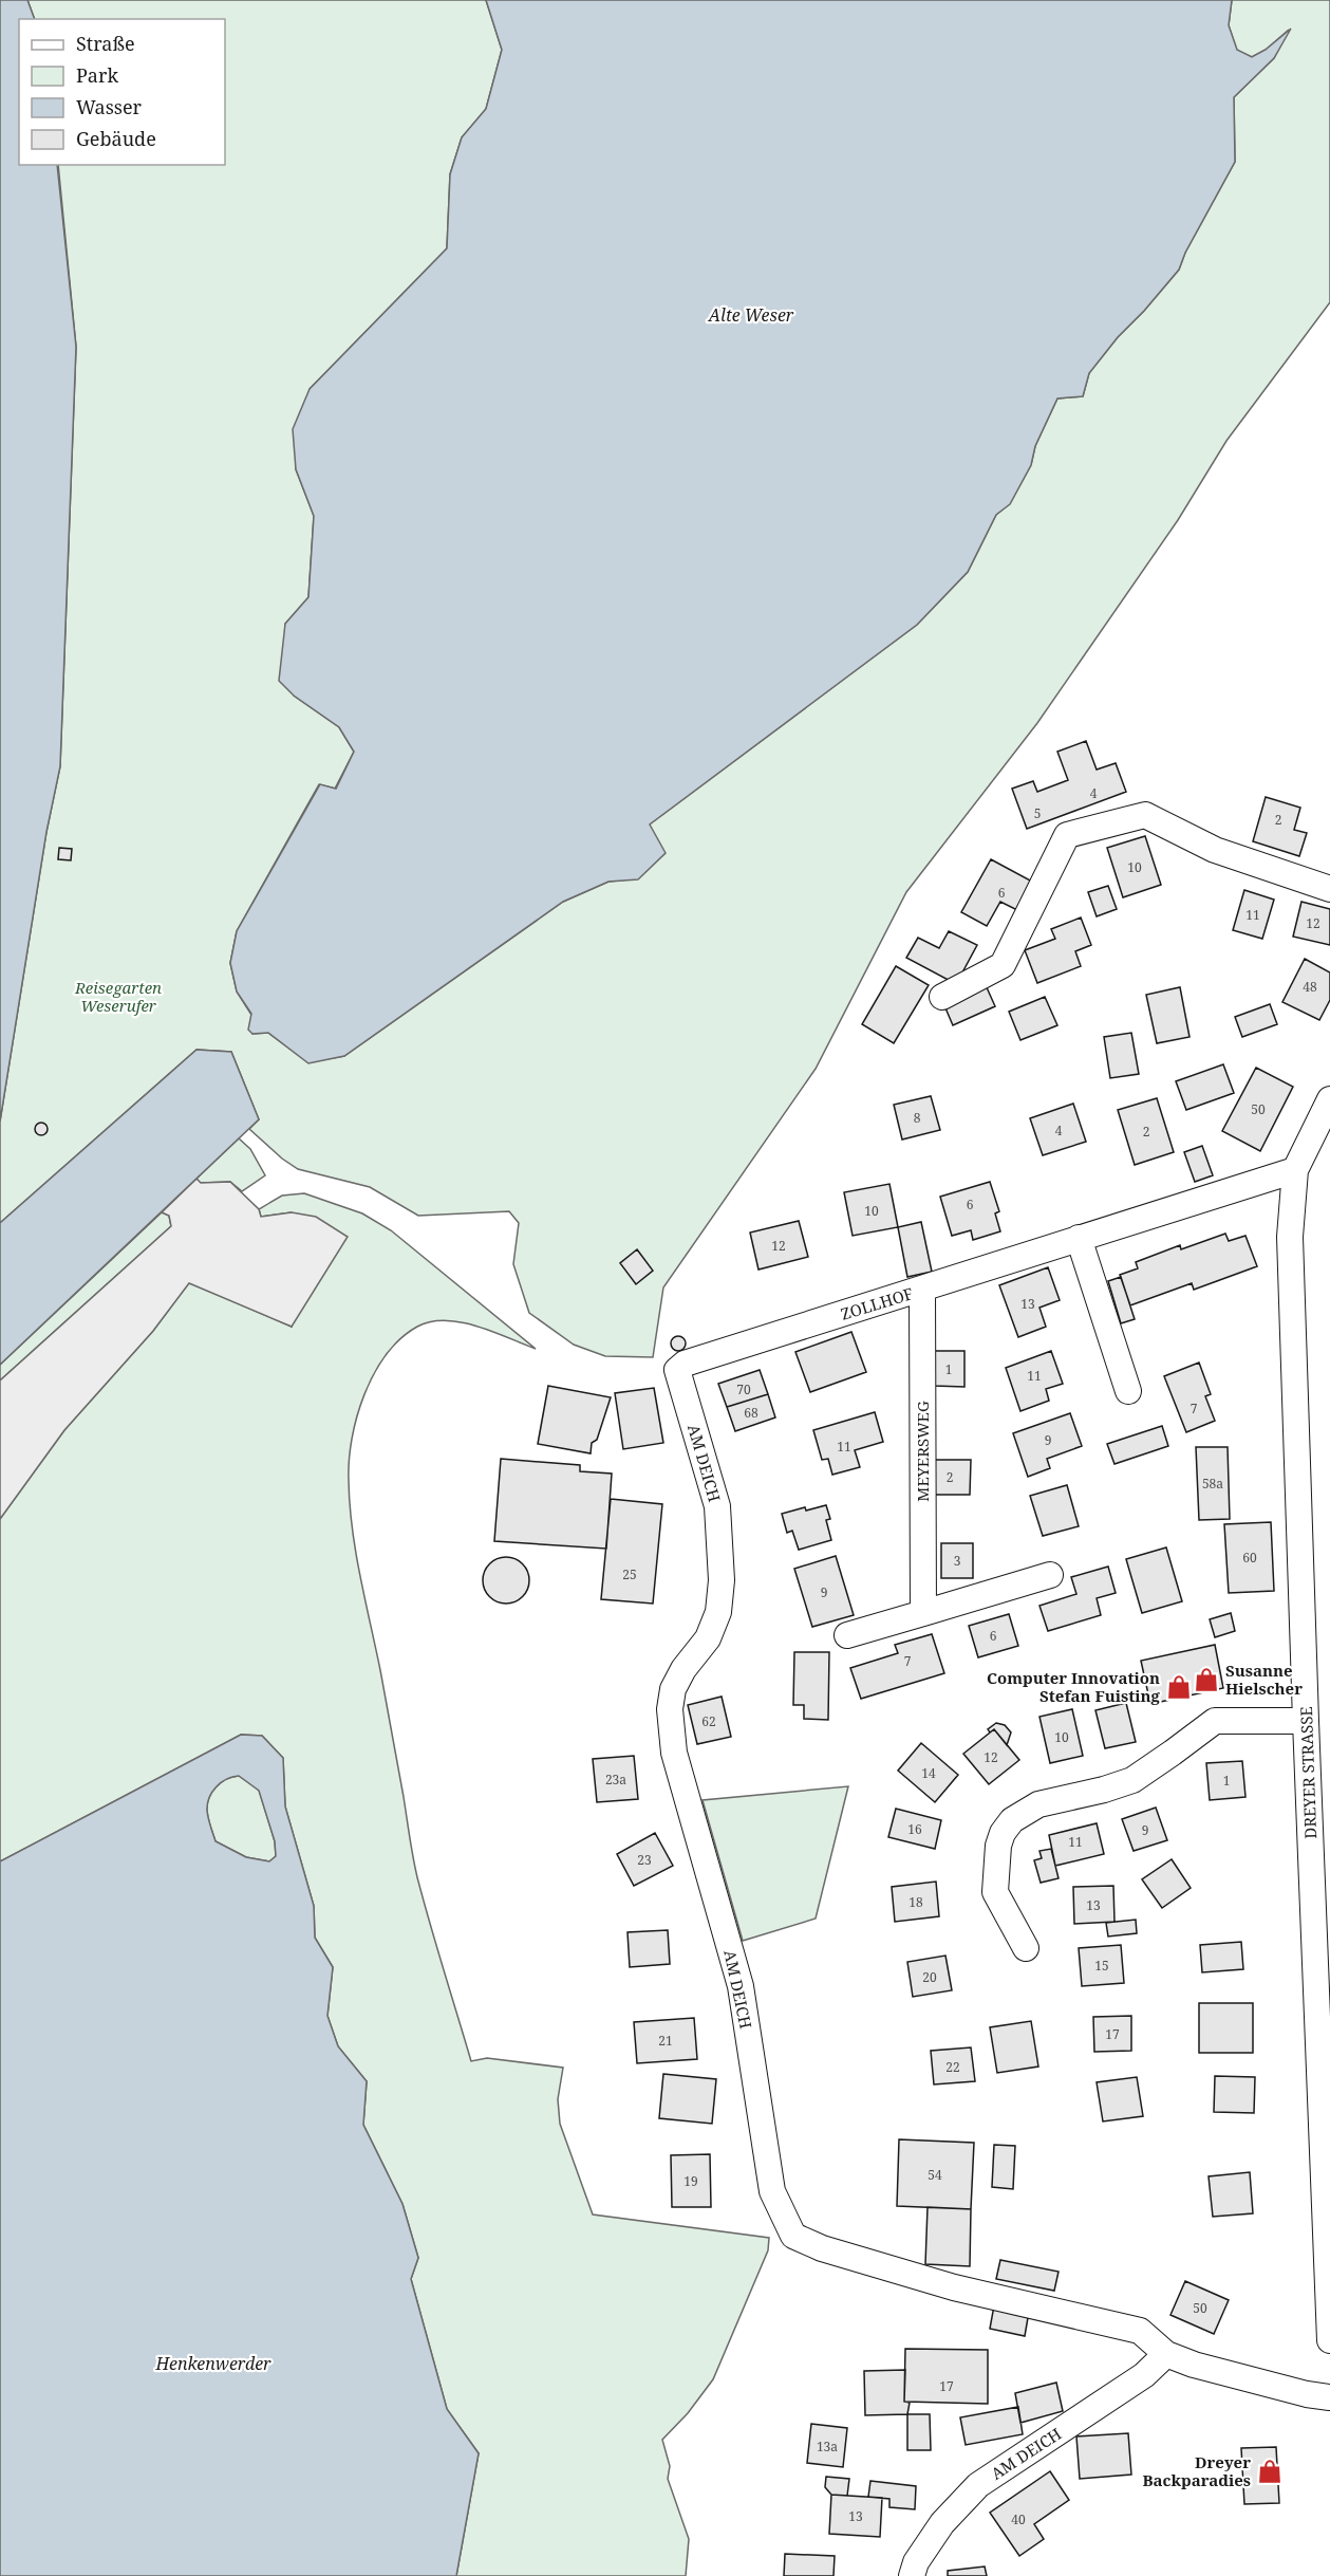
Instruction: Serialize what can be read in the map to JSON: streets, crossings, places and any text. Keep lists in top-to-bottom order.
{
  "streets": {
    "street": [
      "ZOLLHOF",
      "MEYERSWEG",
      "AM DEICH",
      "DREYER STRASSE"
    ]
  },
  "crossings": [
    ["ZOLLHOF", "MEYERSWEG"],
    ["ZOLLHOF", "AM DEICH"],
    ["ZOLLHOF", "DREYER STRASSE"]
  ],
  "water": ["Alte Weser", "Henkenwerder"],
  "parks": ["Reisegarten Weserufer"],
  "places": {
    "shop": ["Susanne Hielscher", "Computer Innovation Stefan Fuisting", "Dreyer Backparadies"]
  },
  "house_numbers": [
    "4",
    "5",
    "2",
    "10",
    "6",
    "11",
    "12",
    "48",
    "50",
    "8",
    "4",
    "2",
    "6",
    "10",
    "12",
    "13",
    "1",
    "11",
    "70",
    "7",
    "68",
    "9",
    "11",
    "2",
    "58a",
    "60",
    "3",
    "25",
    "9",
    "6",
    "7",
    "62",
    "10",
    "12",
    "14",
    "23a",
    "1",
    "16",
    "9",
    "11",
    "23",
    "18",
    "13",
    "15",
    "20",
    "17",
    "21",
    "22",
    "54",
    "19",
    "50",
    "17",
    "13a",
    "13",
    "40"
  ],
  "legend": [
    "Straße",
    "Park",
    "Wasser",
    "Gebäude"
  ]
}
